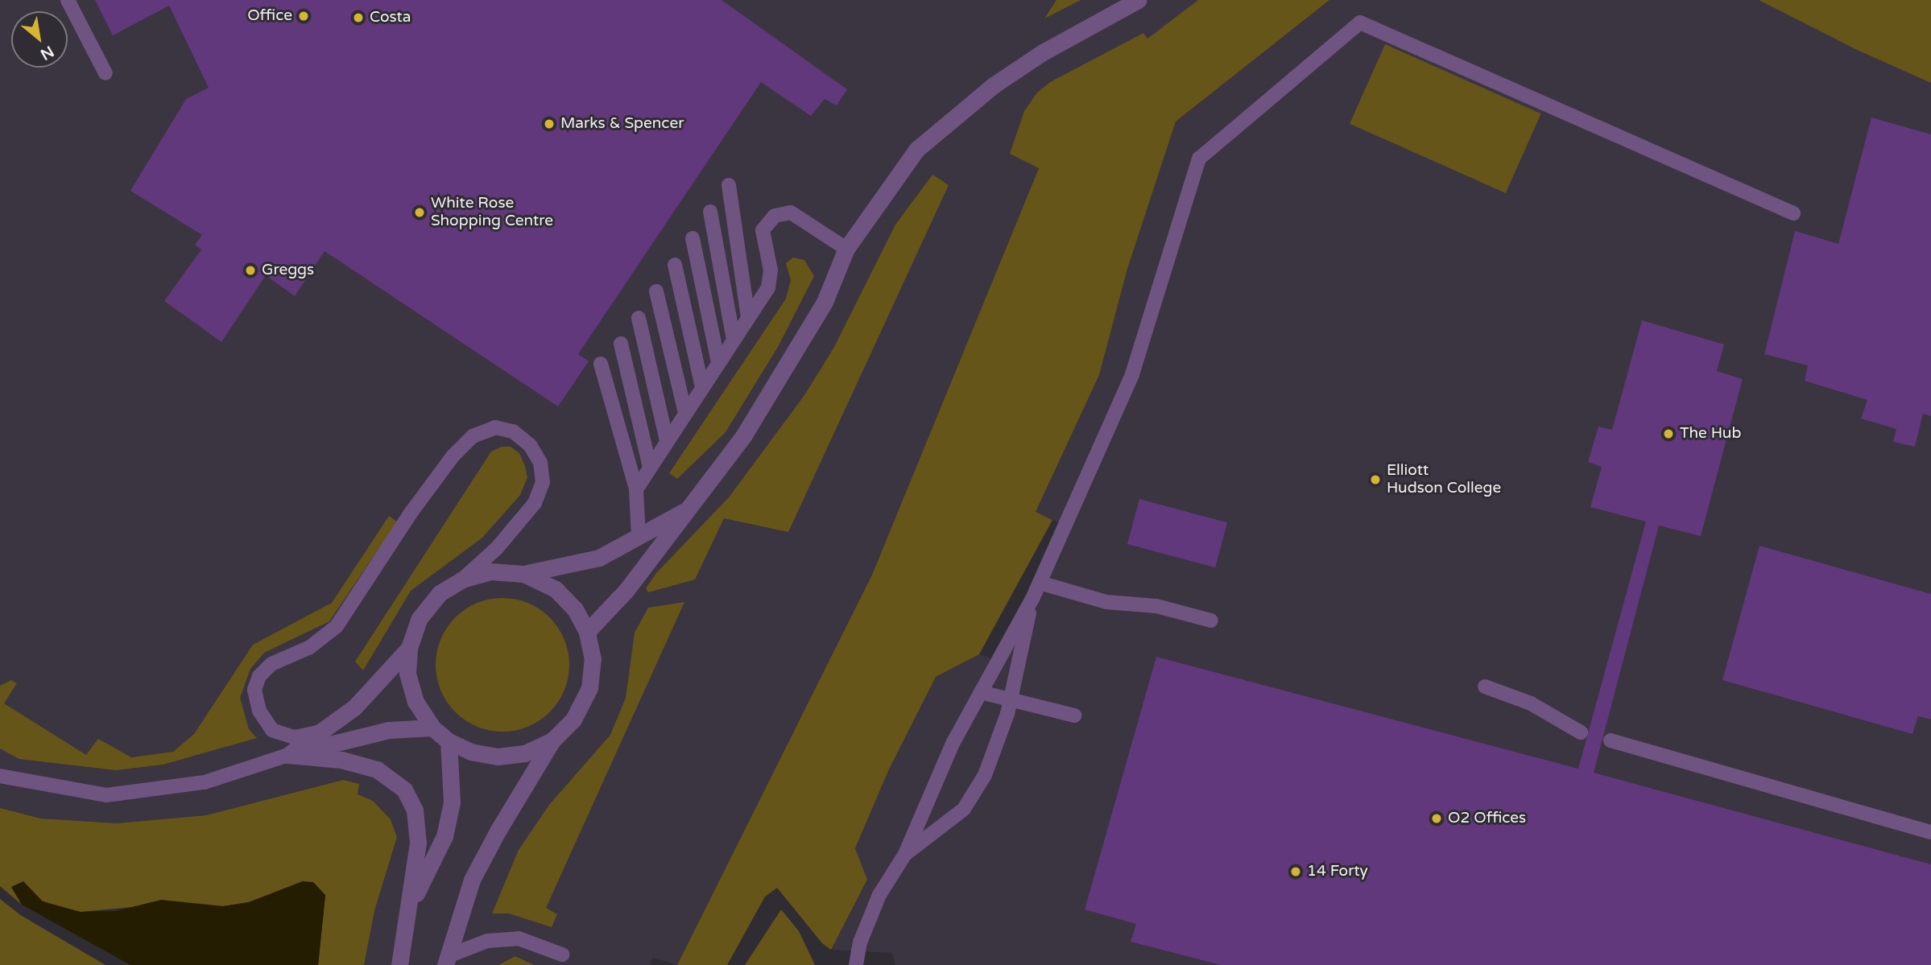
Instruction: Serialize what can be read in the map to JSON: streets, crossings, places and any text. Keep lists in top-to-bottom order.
{
  "places": [
    "Office",
    "Costa",
    "Marks & Spencer",
    "White Rose Shopping Centre",
    "Greggs",
    "The Hub",
    "Elliott Hudson College",
    "O2 Offices",
    "14 Forty"
  ],
  "north": "bottom right"
}
